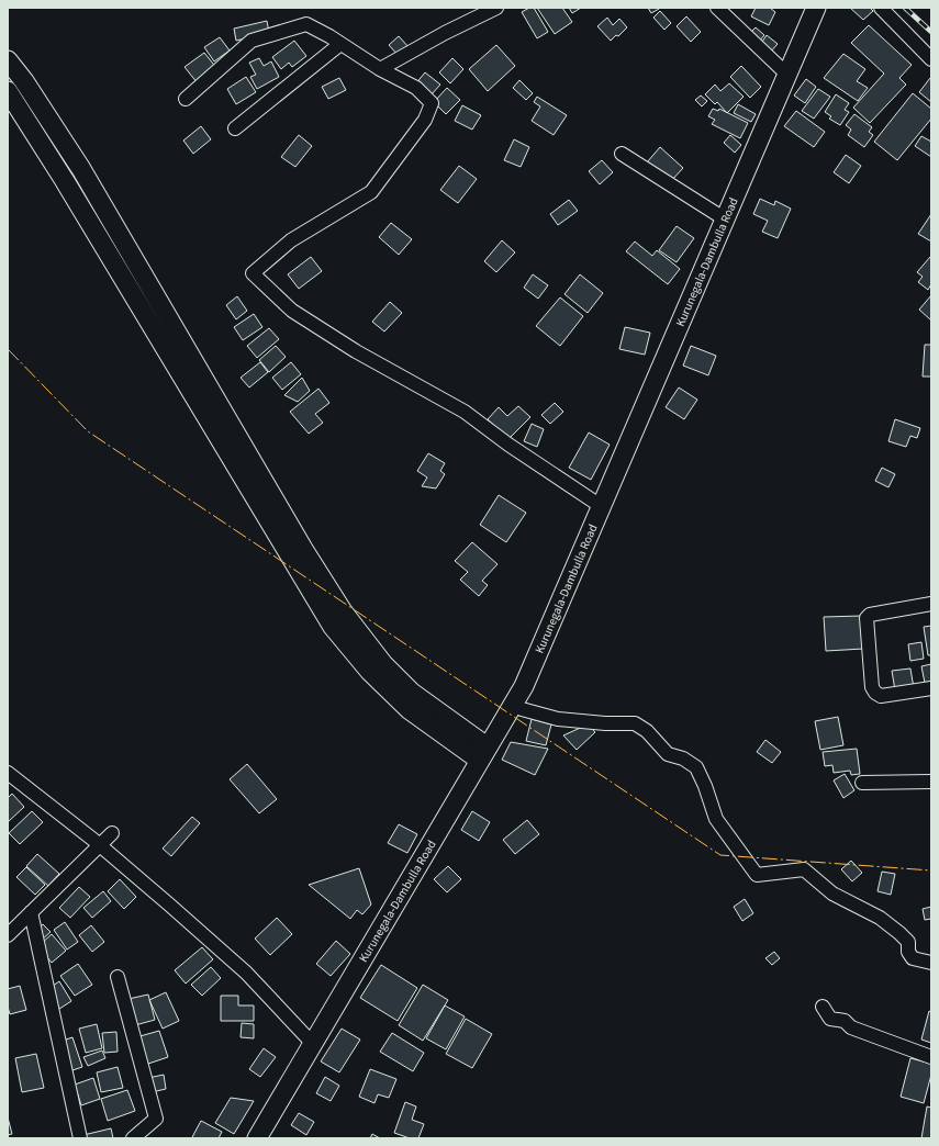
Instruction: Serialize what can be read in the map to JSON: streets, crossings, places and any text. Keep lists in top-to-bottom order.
{
  "streets": {
    "highway": ["Kurunegala-Dambulla Road"]
  }
}
